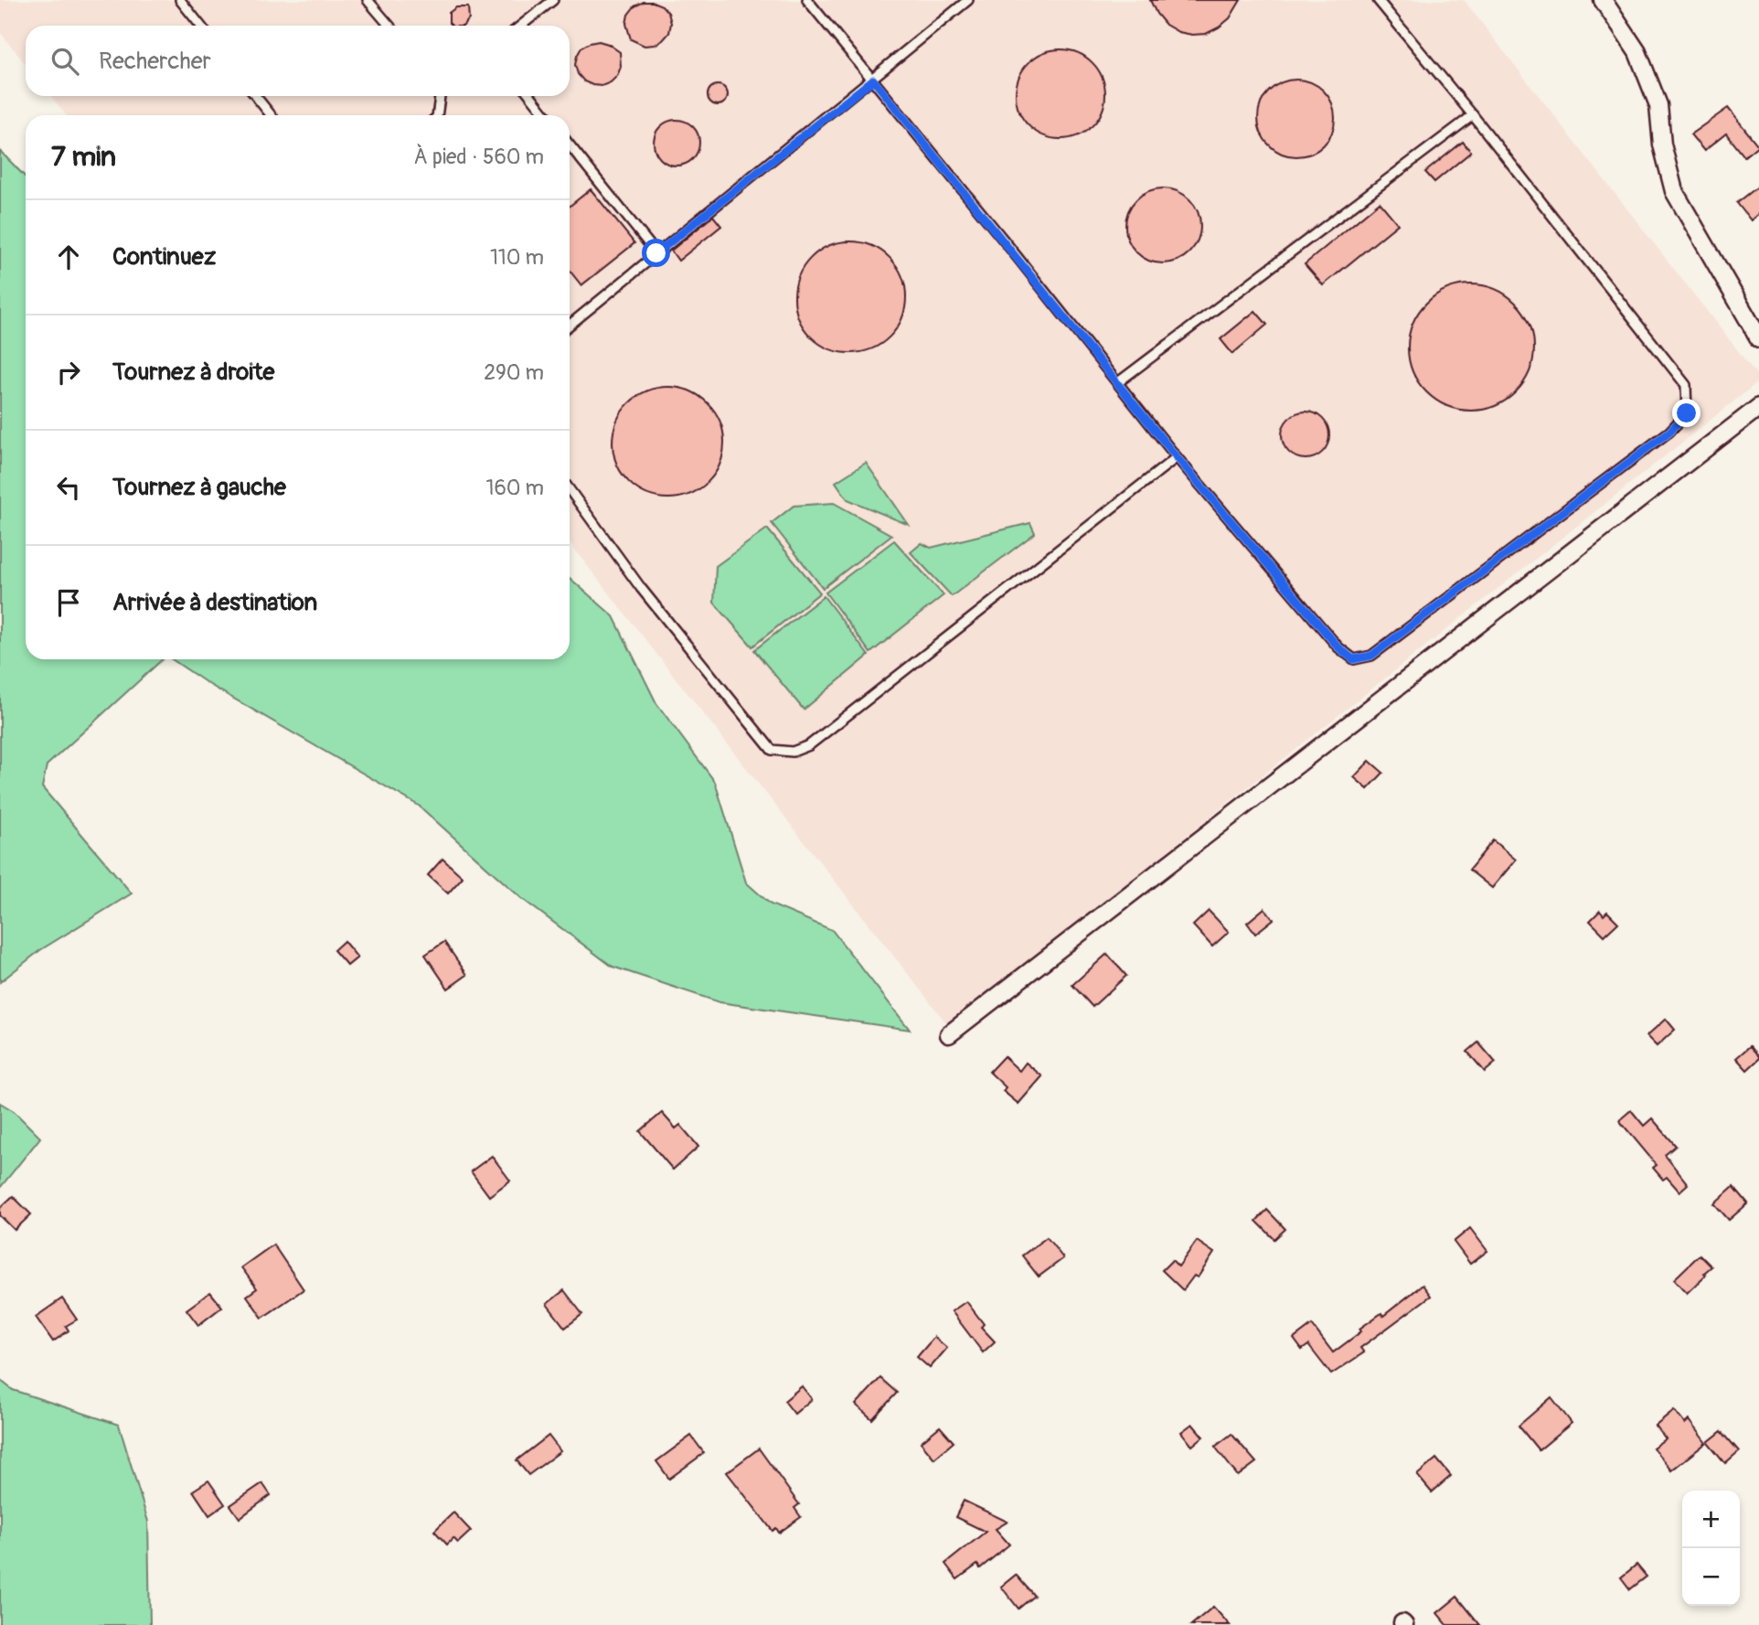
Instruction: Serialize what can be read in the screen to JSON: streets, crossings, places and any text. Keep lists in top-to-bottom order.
{
  "page": {
    "search": "Rechercher",
    "heading": ["7 min", "À pied · 560 m"],
    "list": [
      ["Continuez", "110 m"],
      ["Tournez à droite", "290 m"],
      ["Tournez à gauche", "160 m"],
      "Arrivée à destination"
    ],
    "map_buttons": ["+", "−"]
  }
}
